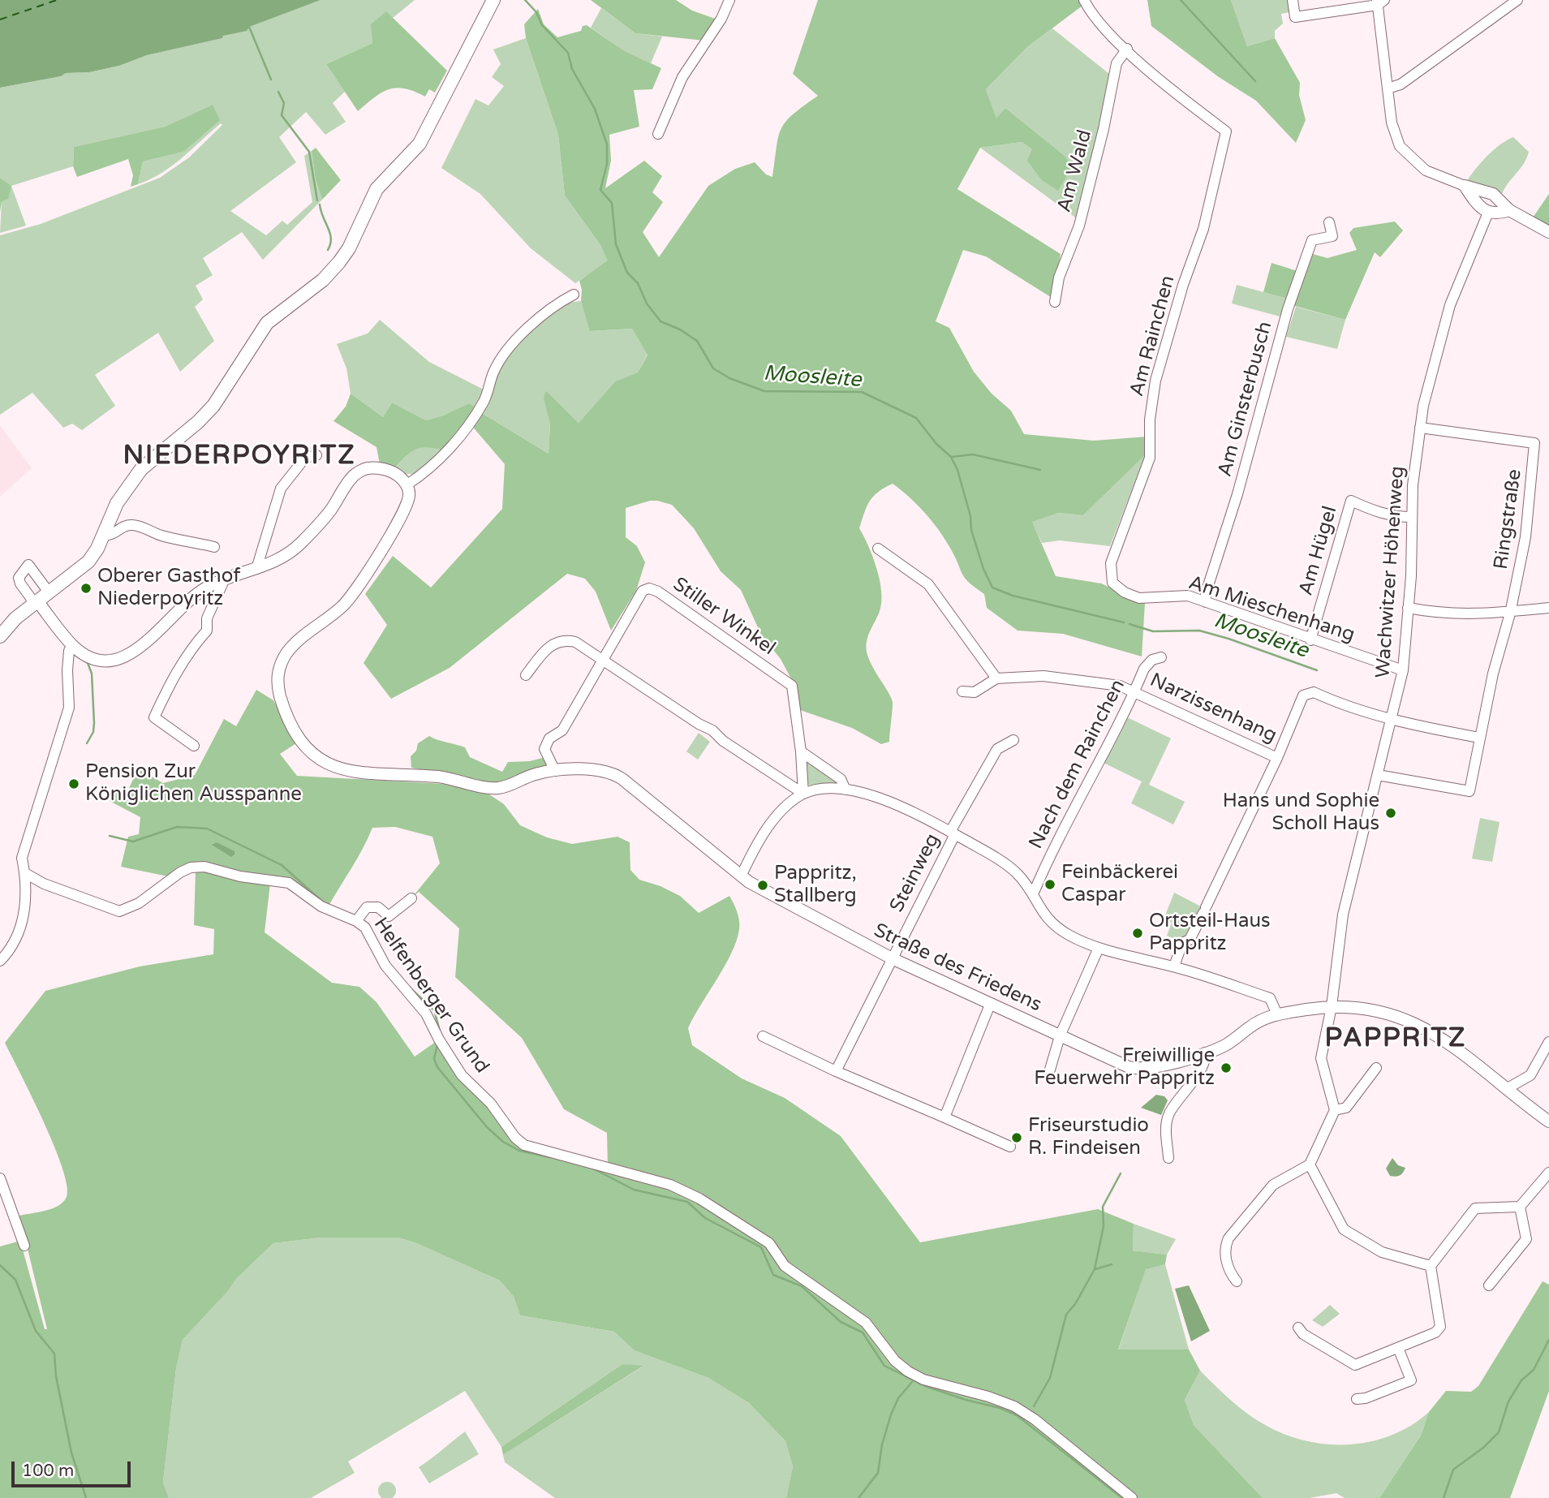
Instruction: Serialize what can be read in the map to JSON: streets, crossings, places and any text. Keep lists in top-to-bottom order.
{
  "streets": {
    "street": [
      "Am Wald",
      "Am Rainchen",
      "Am Ginsterbusch",
      "Ringstraße",
      "Am Hügel",
      "Wachwitzer Höhenweg",
      "Am Mieschenhang",
      "Stiller Winkel",
      "Narzissenhang",
      "Nach dem Rainchen",
      "Steinweg",
      "Straße des Friedens",
      "Helfenberger Grund"
    ]
  },
  "crossings": [
    ["Am Wald", "Am Rainchen"],
    ["Am Rainchen", "Am Mieschenhang"],
    ["Am Ginsterbusch", "Am Mieschenhang"],
    ["Ringstraße", "Wachwitzer Höhenweg"],
    ["Am Hügel", "Wachwitzer Höhenweg"],
    ["Am Hügel", "Am Mieschenhang"],
    ["Wachwitzer Höhenweg", "Am Mieschenhang"],
    ["Wachwitzer Höhenweg", "Straße des Friedens"],
    ["Narzissenhang", "Nach dem Rainchen"],
    ["Steinweg", "Straße des Friedens"]
  ],
  "districts": ["NIEDERPOYRITZ", "PAPPRITZ"],
  "water": ["Moosleite"],
  "places": [
    "Oberer Gasthof Niederpoyritz",
    "Pension Zur Königlichen Ausspanne",
    "Hans und Sophie Scholl Haus",
    "Feinbäckerei Caspar",
    "Pappritz, Stallberg",
    "Ortsteil-Haus Pappritz",
    "Freiwillige Feuerwehr Pappritz",
    "Friseurstudio R. Findeisen"
  ],
  "scale_bar": "100 m"
}
